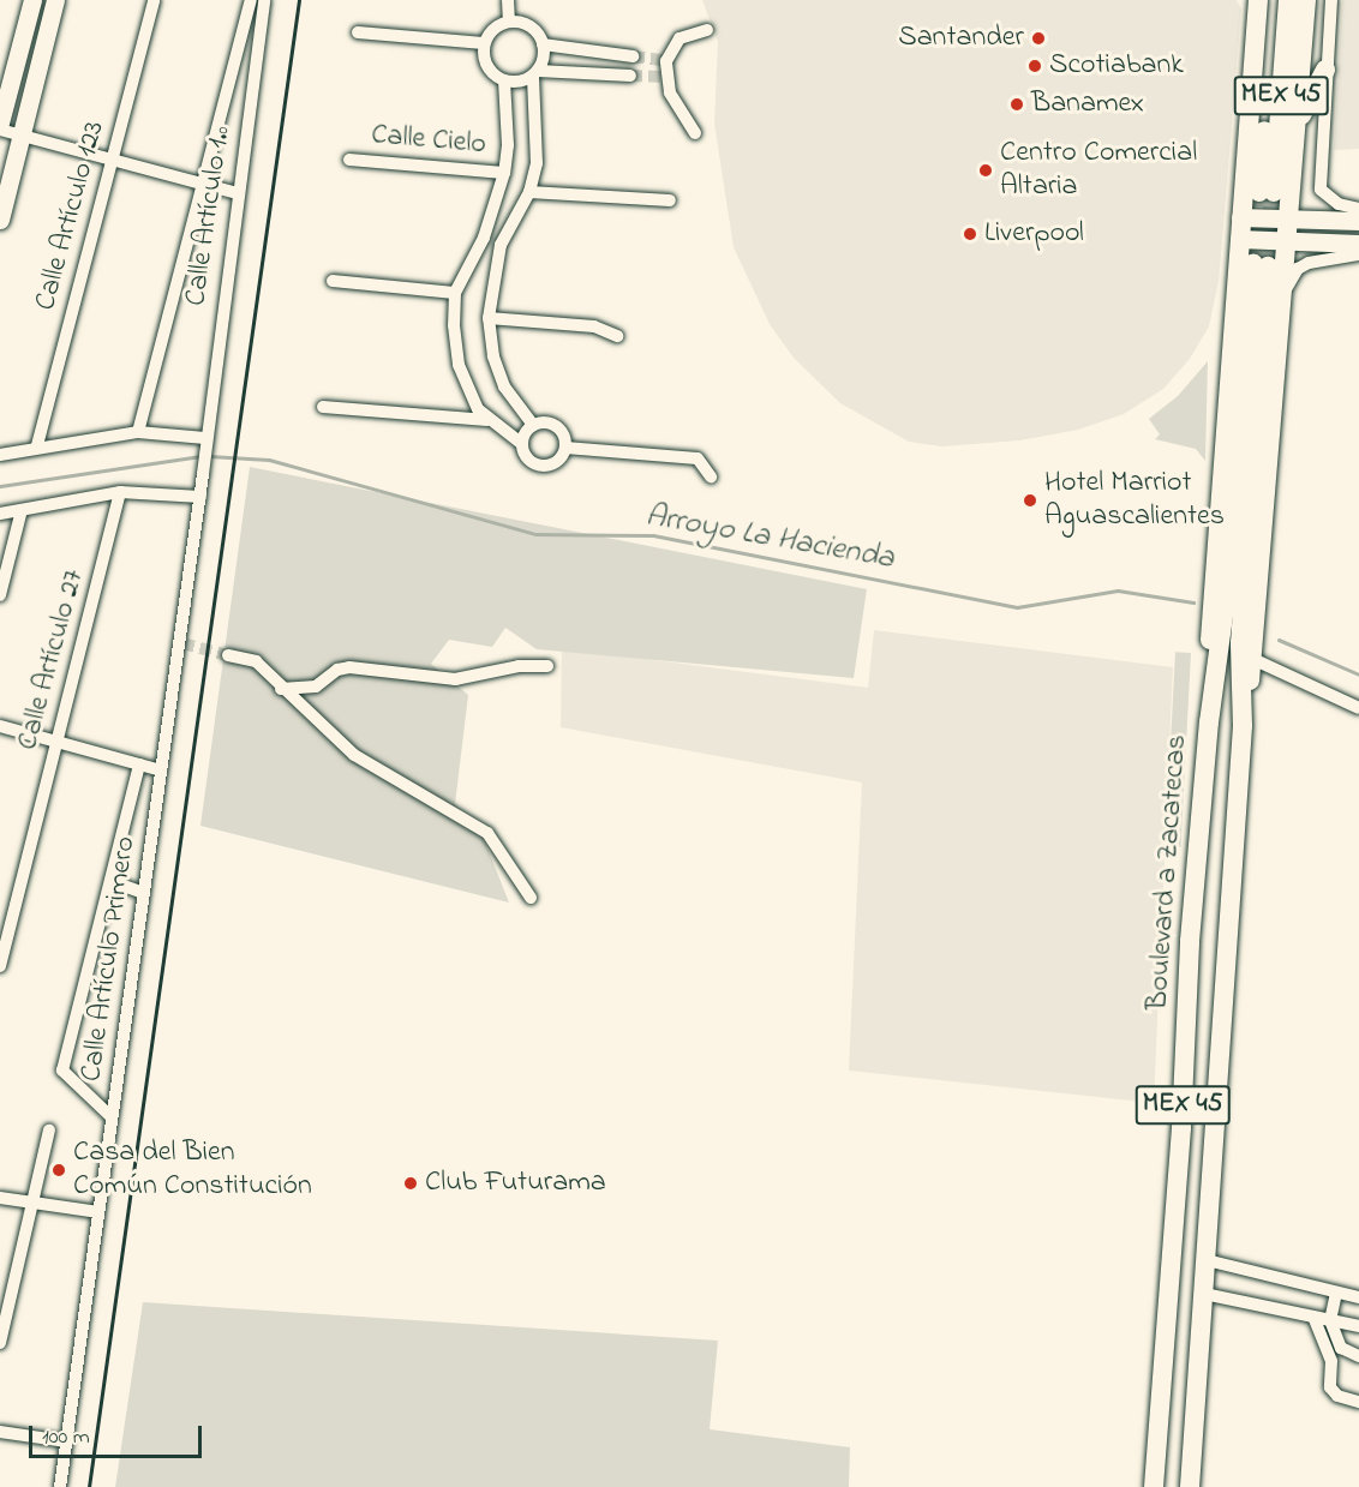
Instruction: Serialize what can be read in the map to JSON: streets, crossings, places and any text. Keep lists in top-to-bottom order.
{
  "streets": {
    "main road": ["MEX 45", "Boulevard a Zacatecas"],
    "street": [
      "Calle Cielo",
      "Calle Artículo 123",
      "Calle Artículo 1.º",
      "Calle Artículo 27",
      "Calle Artículo Primero"
    ]
  },
  "crossings": [
    ["Calle Artículo 1.º", "Calle Artículo Primero"]
  ],
  "water": ["Arroyo La Hacienda"],
  "places": [
    "Santander",
    "Scotiabank",
    "Banamex",
    "Centro Comercial Altaria",
    "Liverpool",
    "Hotel Marriot Aguascalientes",
    "Casa del Bien Común Constitución",
    "Club Futurama"
  ],
  "scale_bar": "100 m"
}
